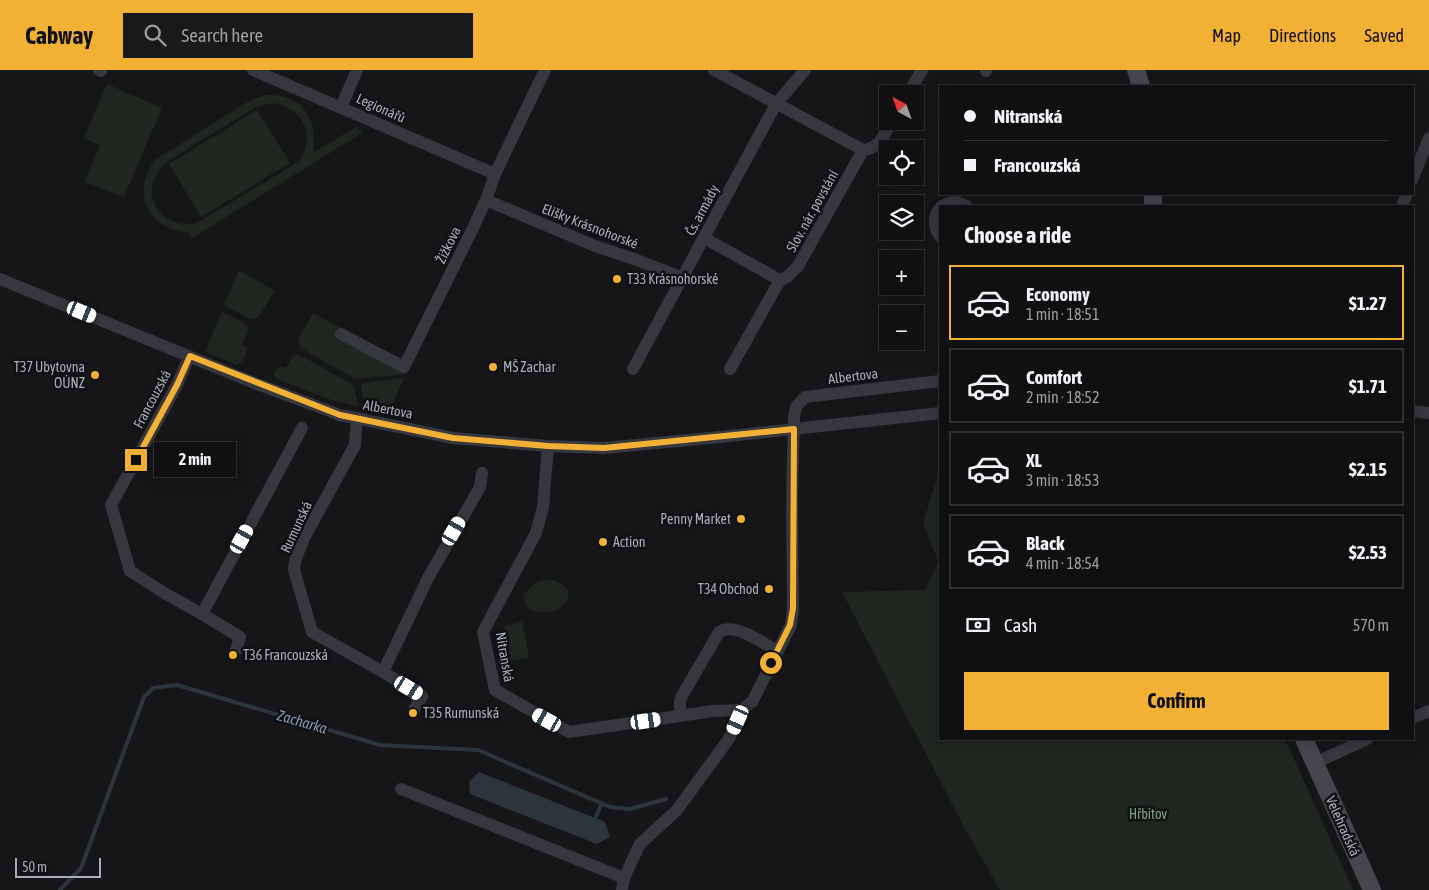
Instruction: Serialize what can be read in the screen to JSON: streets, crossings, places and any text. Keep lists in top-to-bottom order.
{
  "streets": {
    "main road": ["Velehradská"],
    "street": [
      "Legionářů",
      "Čs. armády",
      "Slov. nár. povstání",
      "Elišky Krásnohorské",
      "Žižkova",
      "Albertova",
      "Francouzská",
      "Rumunská",
      "Nitranská"
    ]
  },
  "crossings": [
    ["Legionářů", "Žižkova"],
    ["Čs. armády", "Elišky Krásnohorské"],
    ["Elišky Krásnohorské", "Žižkova"],
    ["Albertova", "Francouzská"],
    ["Albertova", "Rumunská"],
    ["Albertova", "Nitranská"]
  ],
  "water": ["Zacharka"],
  "parks": ["Hřbitov"],
  "places": [
    "T33 Krásnohorské",
    "MŠ Zachar",
    "T37 Ubytovna OÚNZ",
    "Penny Market",
    "Action",
    "T34 Obchod",
    "T36 Francouzská",
    "T35 Rumunská"
  ],
  "scale_bar": "50 m",
  "north": "top left",
  "page": {
    "header": "Cabway",
    "search": "Search here",
    "nav": ["Map", "Directions", "Saved"],
    "map_buttons": ["+", "−"],
    "banner": ["Nitranská", "Francouzská"],
    "heading": "Choose a ride",
    "list": [
      {
        "name": "Economy",
        "note": "1 min · 18:51",
        "value": "$1.27"
      },
      {
        "name": "Comfort",
        "note": "2 min · 18:52",
        "value": "$1.71"
      },
      {
        "name": "XL",
        "note": "3 min · 18:53",
        "value": "$2.15"
      },
      {
        "name": "Black",
        "note": "4 min · 18:54",
        "value": "$2.53"
      }
    ],
    "bubble": "2 min",
    "pay": ["Cash", "570 m"],
    "buttons": "Confirm",
    "scale": "50 m"
  }
}
